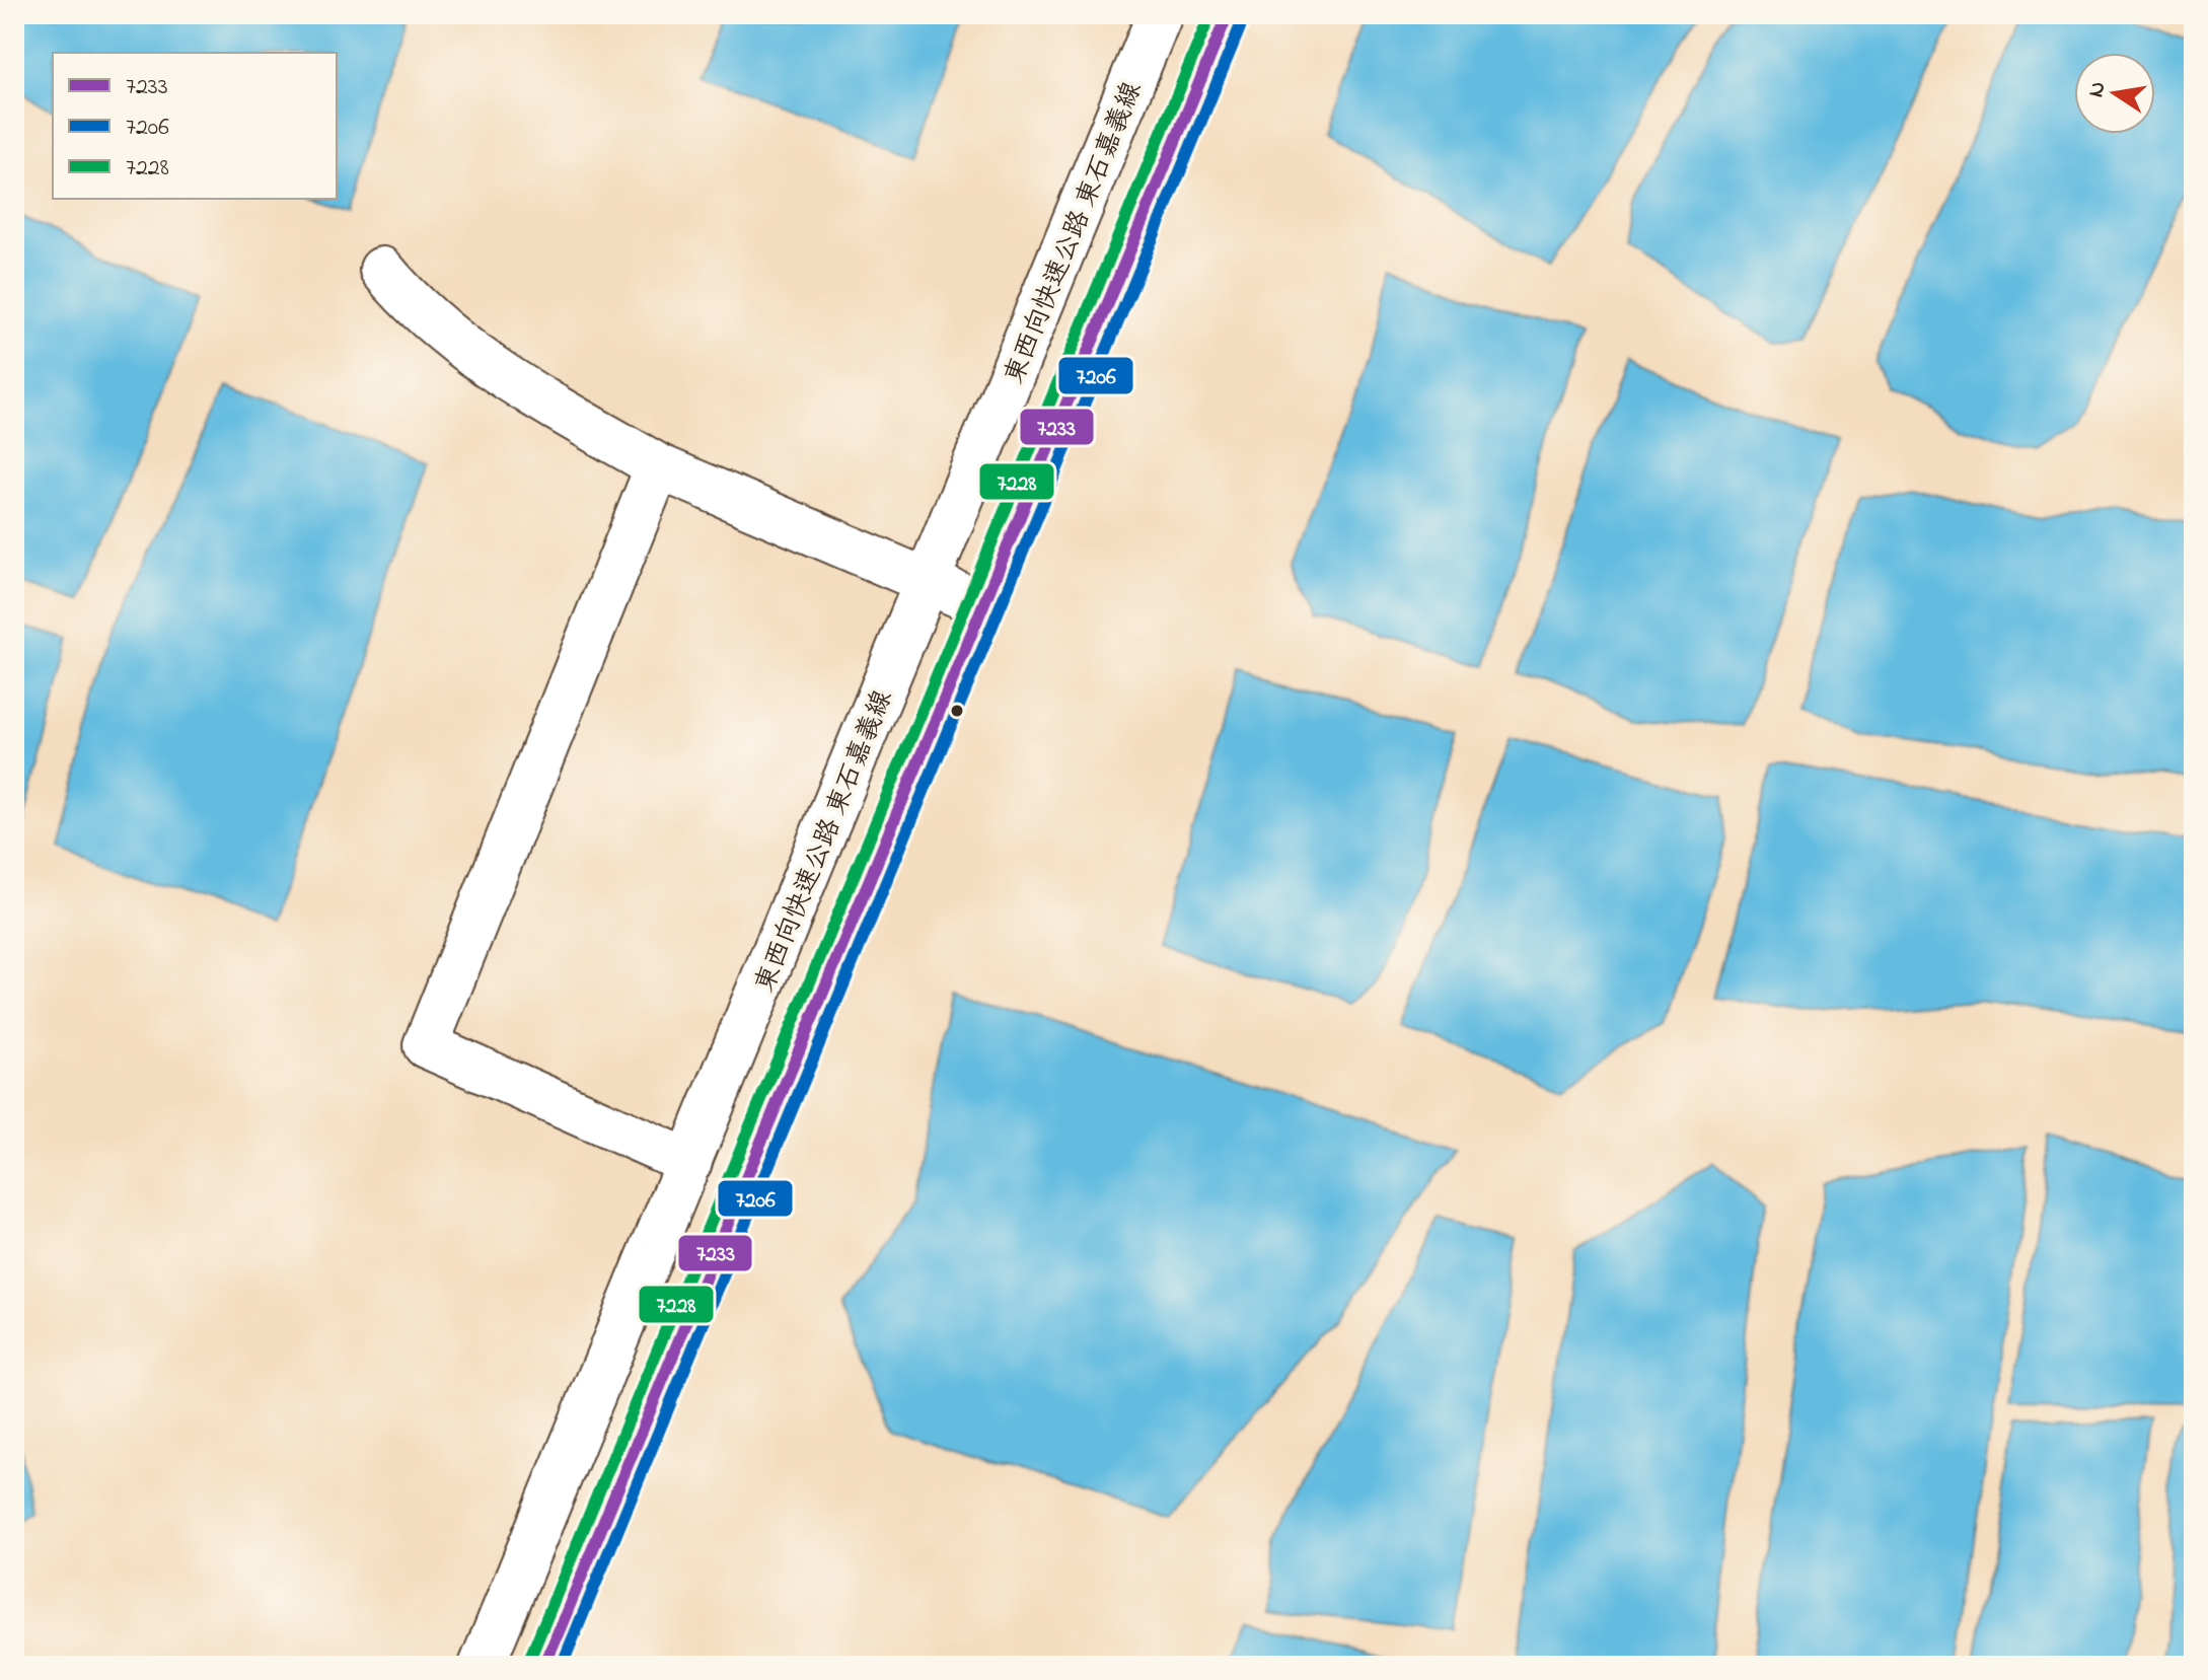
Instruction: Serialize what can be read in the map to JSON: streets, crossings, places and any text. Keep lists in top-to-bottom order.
{
  "streets": {
    "main road": ["東西向快速公路 東石嘉義線"]
  },
  "lines": ["transit line 7233", "transit line 7228", "transit line 7206"],
  "legend": ["7233", "7206", "7228"],
  "north": "left"
}
